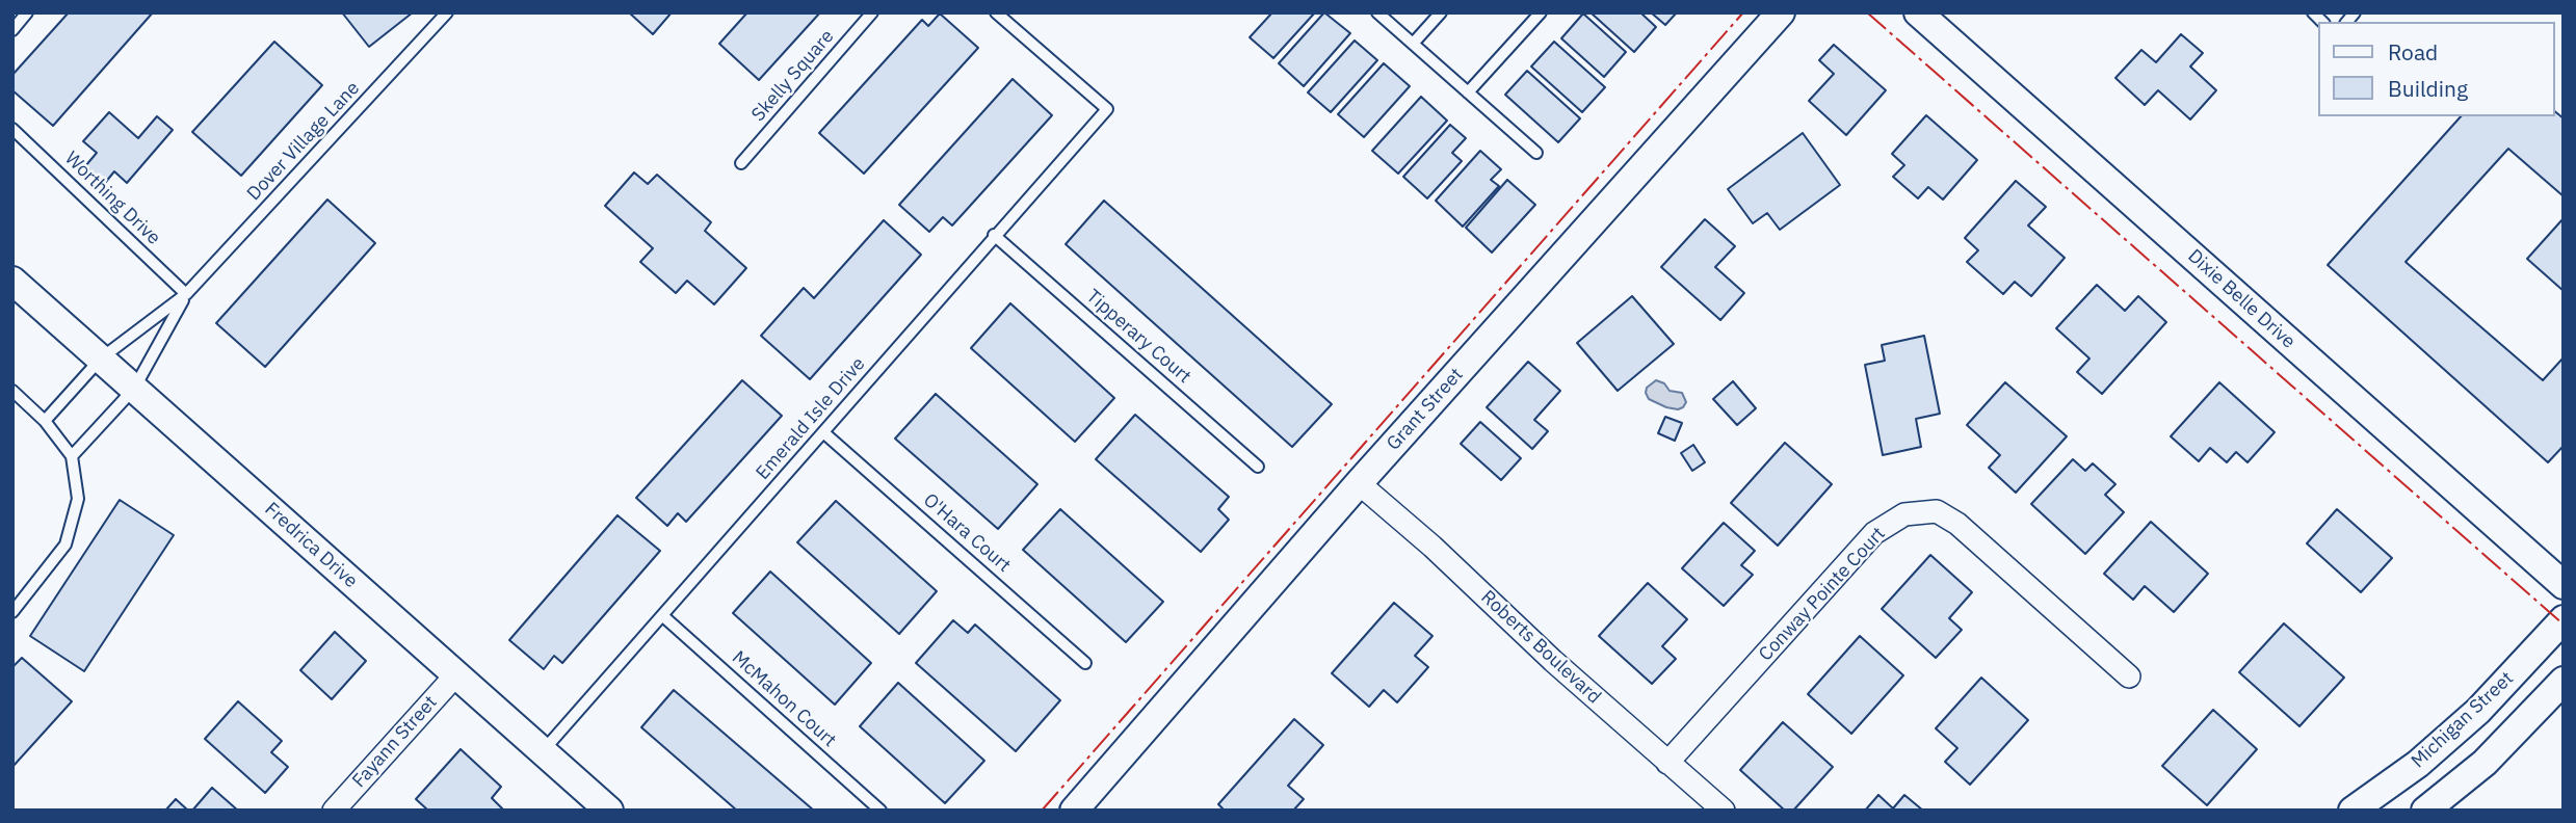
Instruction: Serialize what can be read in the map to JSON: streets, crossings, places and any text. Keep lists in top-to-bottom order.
{
  "streets": {
    "street": [
      "Dixie Belle Drive",
      "Grant Street",
      "Fredrica Drive",
      "Conway Pointe Court",
      "Roberts Boulevard",
      "Michigan Street",
      "Fayann Street"
    ],
    "lane": [
      "Skelly Square",
      "Dover Village Lane",
      "Worthing Drive",
      "Tipperary Court",
      "Emerald Isle Drive",
      "O'Hara Court",
      "McMahon Court"
    ]
  },
  "crossings": [
    ["Dover Village Lane", "Worthing Drive"],
    ["Dover Village Lane", "Fredrica Drive"],
    ["Tipperary Court", "Emerald Isle Drive"],
    ["Grant Street", "Roberts Boulevard"],
    ["Emerald Isle Drive", "O'Hara Court"],
    ["Emerald Isle Drive", "Fredrica Drive"],
    ["Emerald Isle Drive", "McMahon Court"],
    ["Fredrica Drive", "Fayann Street"],
    ["Conway Pointe Court", "Roberts Boulevard"]
  ],
  "legend": ["Road", "Building"]
}
